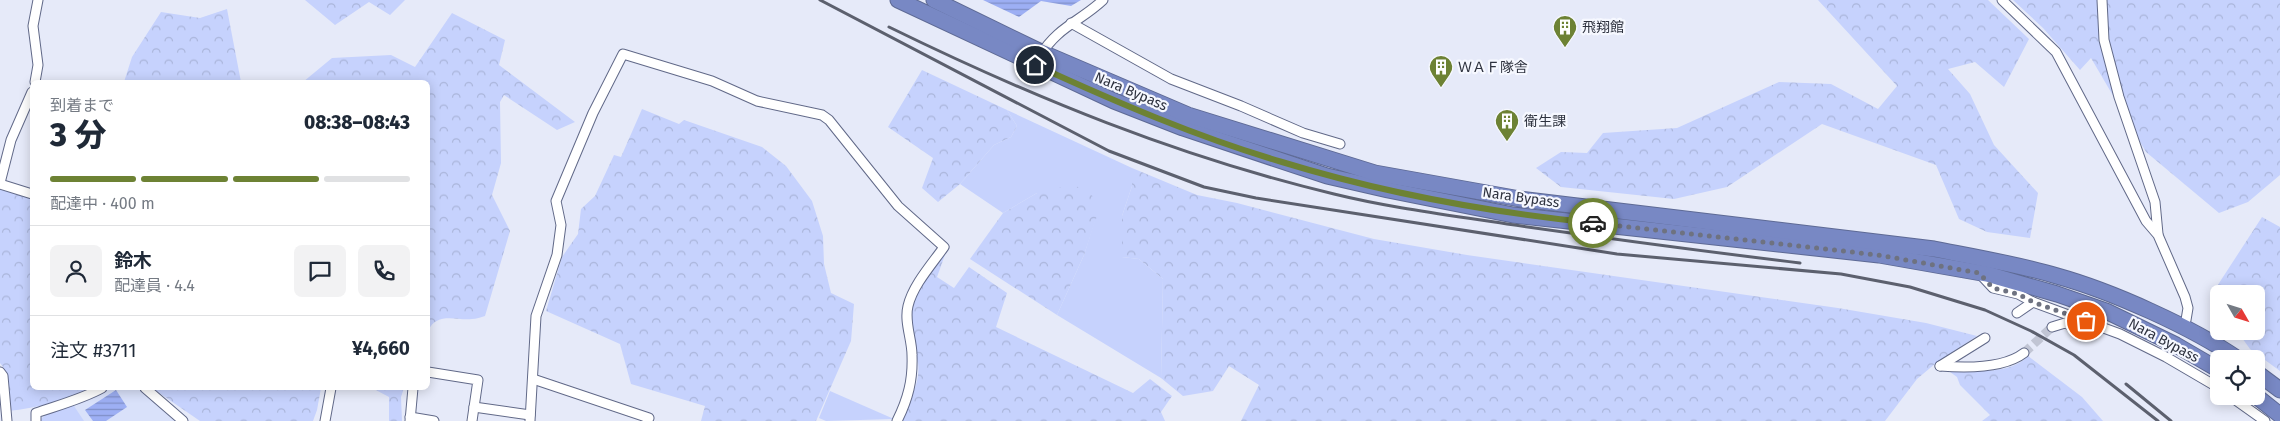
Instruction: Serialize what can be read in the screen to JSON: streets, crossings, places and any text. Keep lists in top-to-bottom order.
{
  "streets": {
    "highway": ["Nara Bypass"]
  },
  "places": {
    "building": ["飛翔館", "ＷＡＦ隊舎", "衛生課"]
  },
  "north": "bottom right",
  "page": {
    "heading": ["3 分", "到着まで", "08:38–08:43"],
    "panel": [
      "鈴木",
      "配達員 · 4.4",
      "注文 #3711",
      "¥4,660"
    ],
    "bar": "配達中 · 400 m"
  }
}
